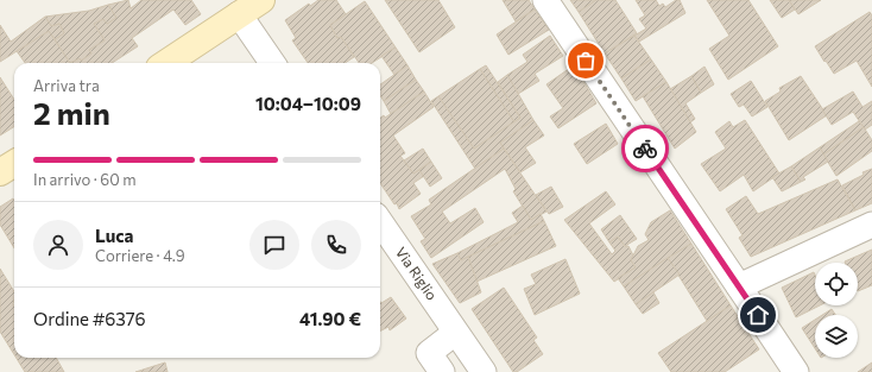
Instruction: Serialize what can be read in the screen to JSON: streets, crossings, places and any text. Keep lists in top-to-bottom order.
{
  "streets": {
    "street": ["Via Riglio"]
  },
  "page": {
    "heading": ["2 min", "Arriva tra", "10:04–10:09"],
    "panel": [
      "Luca",
      "Corriere · 4.9",
      "Ordine #6376",
      "41.90 €"
    ],
    "bar": "In arrivo · 60 m"
  }
}
